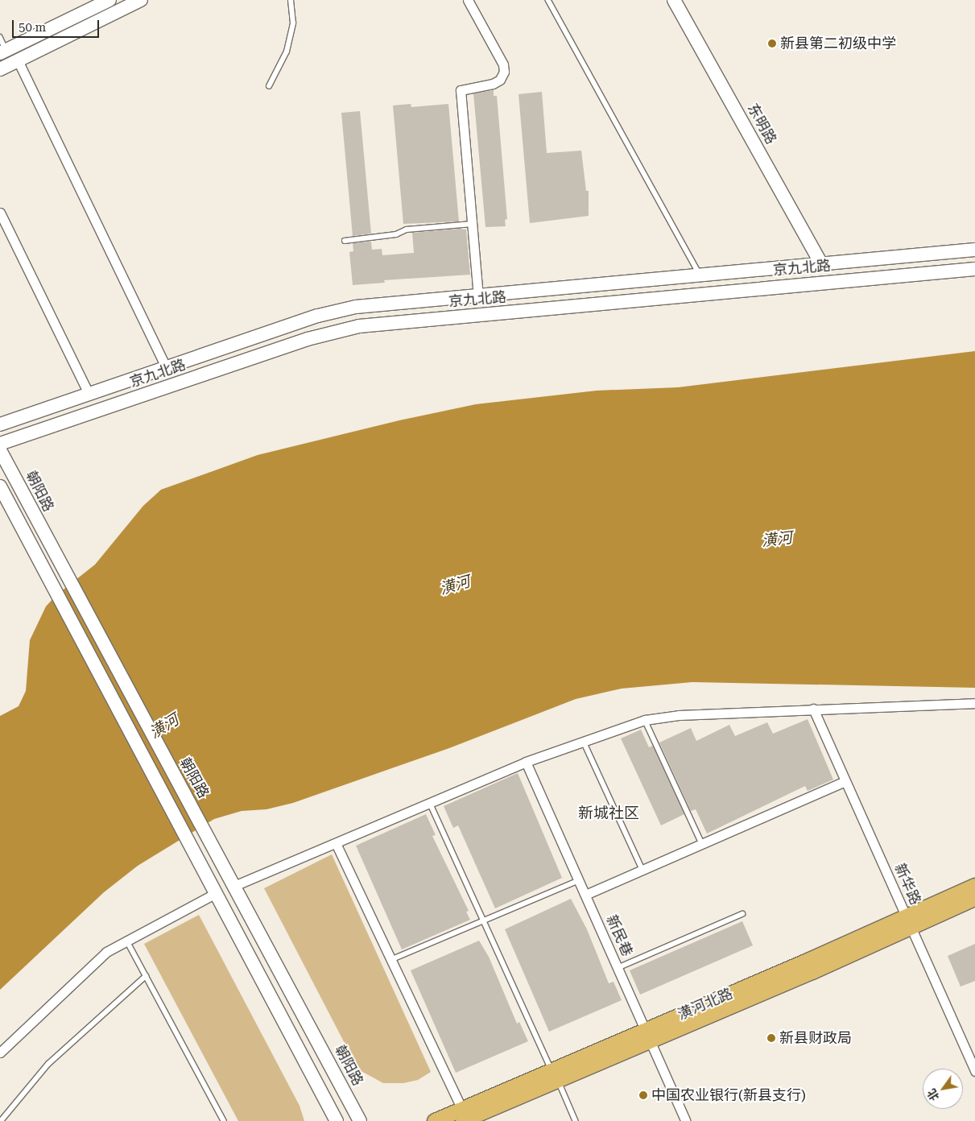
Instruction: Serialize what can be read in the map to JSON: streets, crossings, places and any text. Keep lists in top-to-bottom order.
{
  "streets": {
    "main road": [
      "东明路",
      "京九北路",
      "朝阳路",
      "潢河北路"
    ],
    "street": ["新华路", "新民巷"]
  },
  "crossings": [
    ["东明路", "京九北路"],
    ["新华路", "潢河北路"],
    ["新民巷", "潢河北路"]
  ],
  "districts": ["新城社区"],
  "water": ["潢河"],
  "places": ["新县第二初级中学", "新县财政局", "中国农业银行(新县支行)"],
  "scale_bar": "50 m",
  "north": "bottom left"
}
